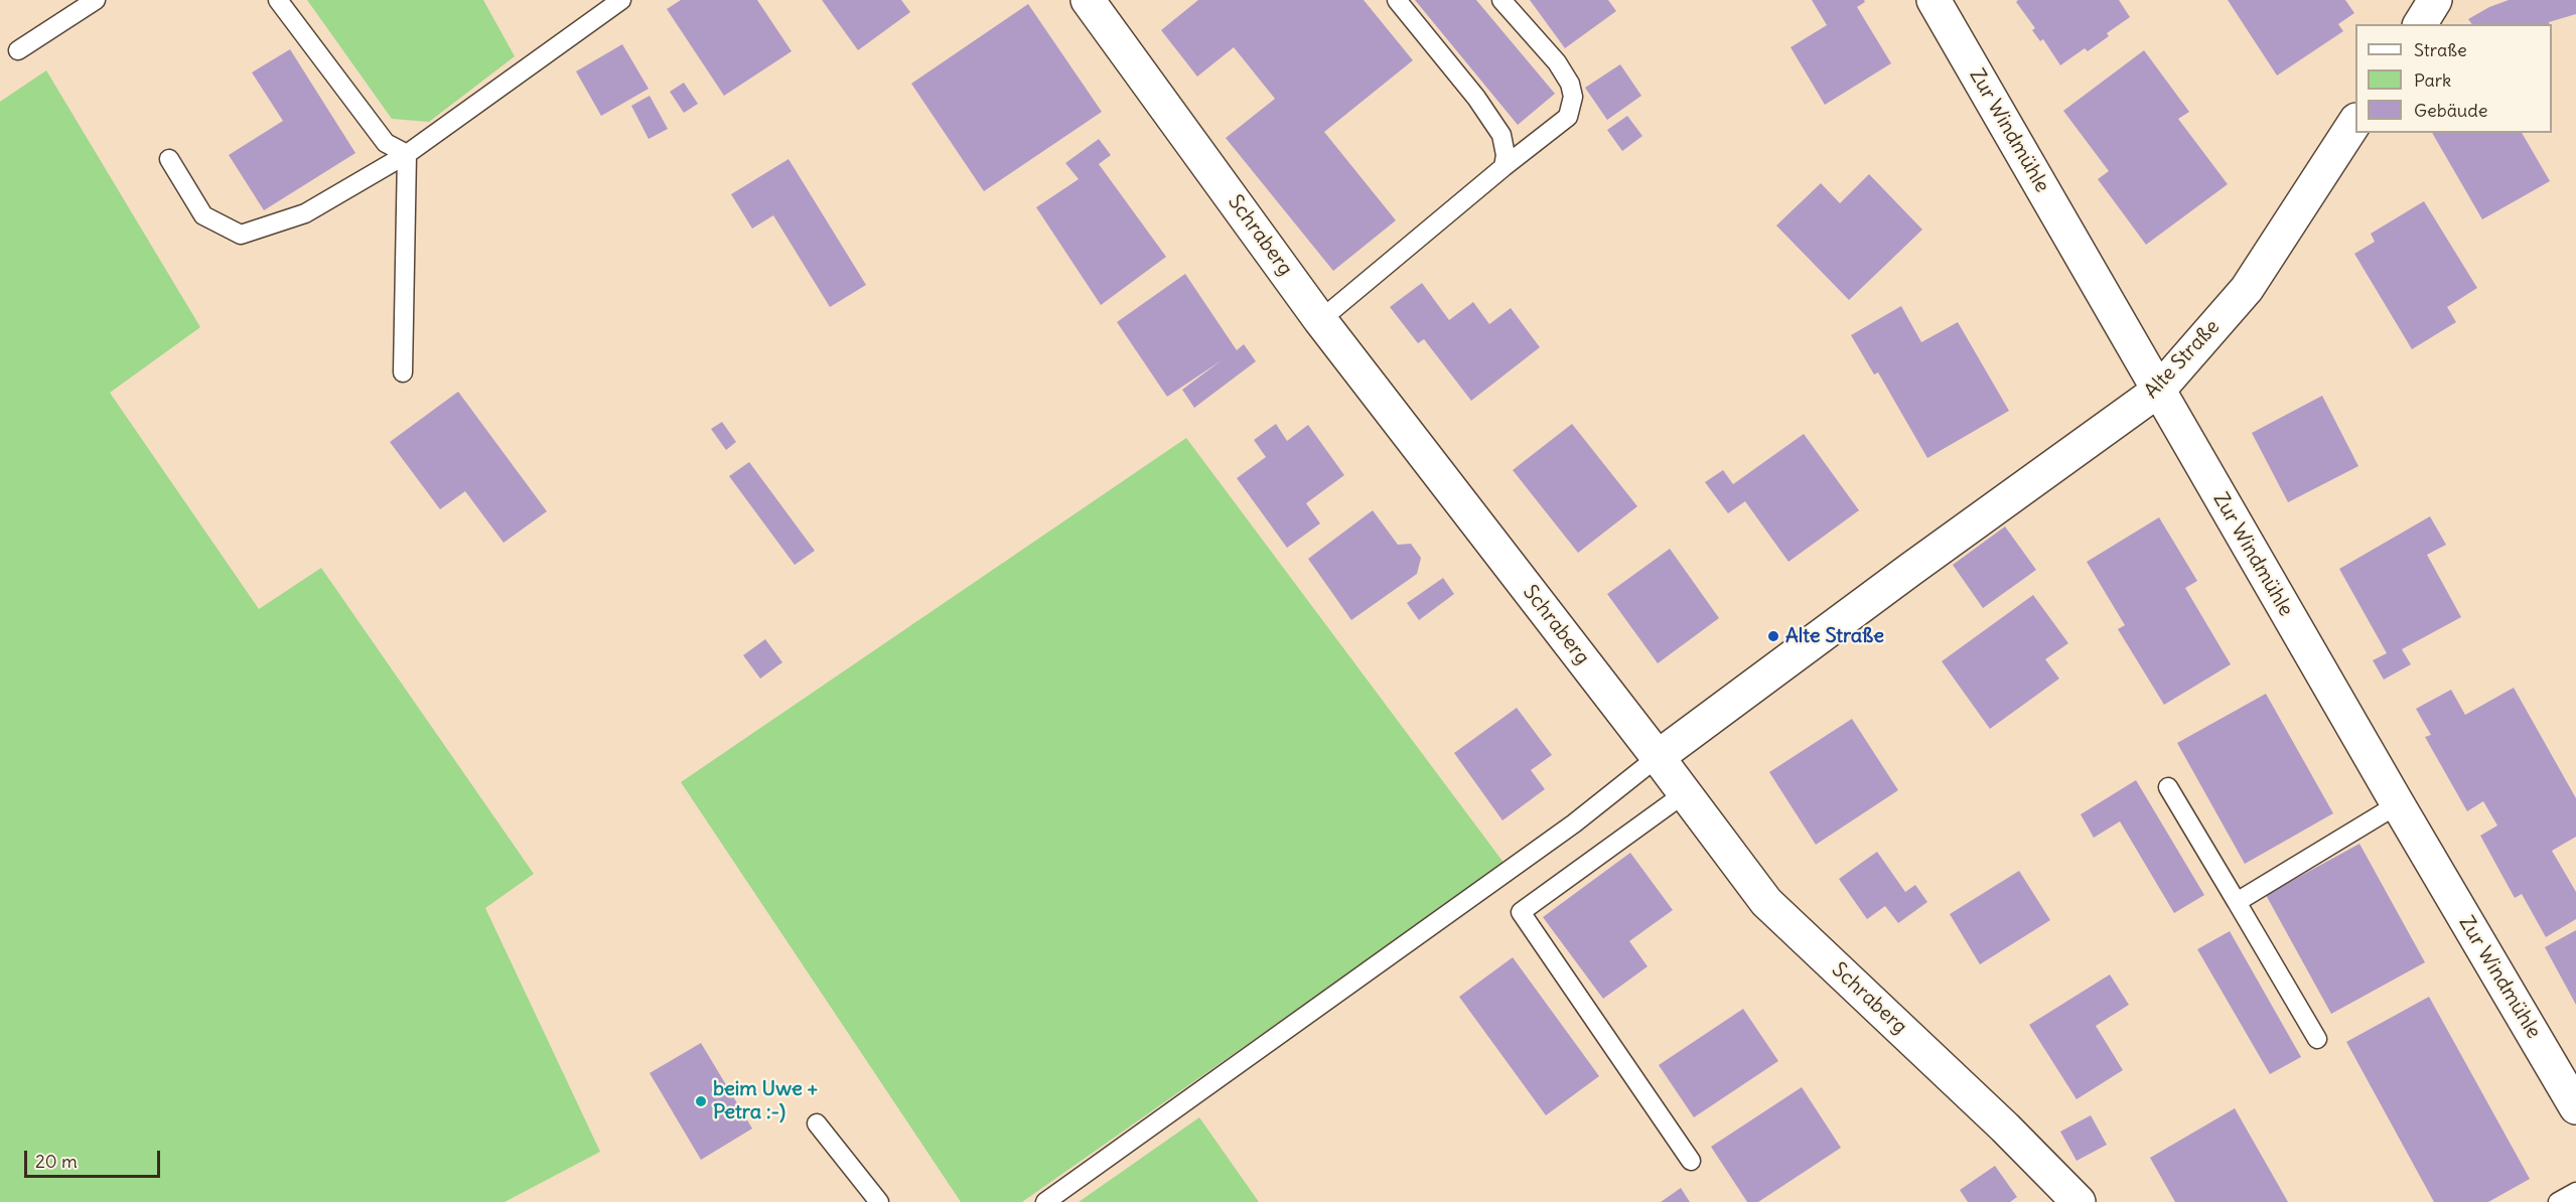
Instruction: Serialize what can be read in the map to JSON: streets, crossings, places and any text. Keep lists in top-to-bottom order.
{
  "streets": {
    "street": ["Zur Windmühle", "Schraberg", "Alte Straße"]
  },
  "crossings": [
    ["Zur Windmühle", "Alte Straße"],
    ["Schraberg", "Alte Straße"]
  ],
  "places": ["Alte Straße", "beim Uwe + Petra :-)"],
  "legend": ["Straße", "Park", "Gebäude"],
  "scale_bar": "20 m"
}
